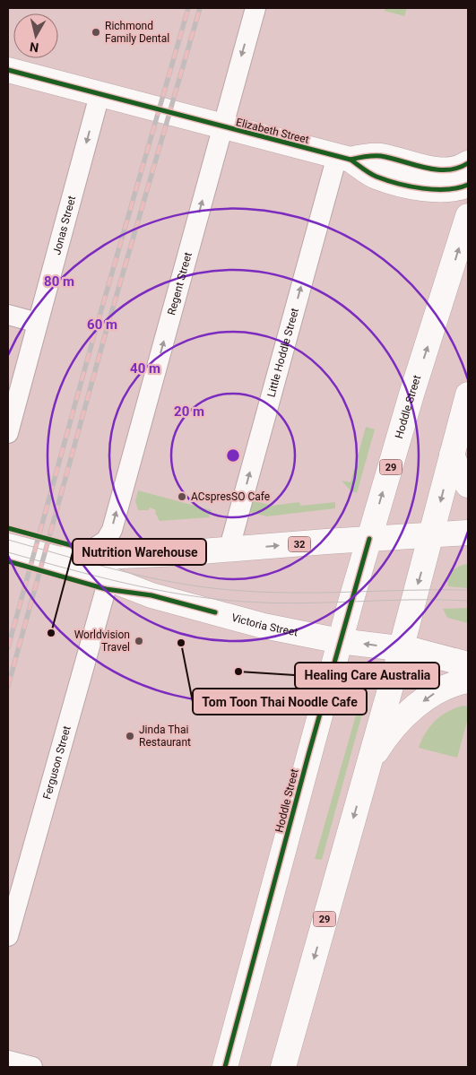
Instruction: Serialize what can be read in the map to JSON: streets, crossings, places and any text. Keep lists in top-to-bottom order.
{
  "streets": {
    "main road": [
      "Elizabeth Street",
      "Hoddle Street",
      "29",
      "32",
      "Victoria Street"
    ],
    "street": [
      "Jonas Street",
      "Regent Street",
      "Little Hoddle Street",
      "Ferguson Street"
    ]
  },
  "crossings": [
    ["Elizabeth Street", "Jonas Street"],
    ["Elizabeth Street", "Regent Street"],
    ["Elizabeth Street", "Little Hoddle Street"],
    ["Regent Street", "32"],
    ["Little Hoddle Street", "Victoria Street"],
    ["Hoddle Street", "Victoria Street"],
    ["29", "32"],
    ["29", "Victoria Street"],
    ["32", "Victoria Street"],
    ["32", "Ferguson Street"]
  ],
  "one_way": ["Jonas Street", "Little Hoddle Street"],
  "places": [
    "Richmond Family Dental",
    "ACspresSO Cafe",
    "Nutrition Warehouse",
    "Worldvision Travel",
    "Tom Toon Thai Noodle Cafe",
    "Healing Care Australia",
    "Jinda Thai Restaurant"
  ],
  "north": "bottom",
  "rings": [
    "80 m",
    "60 m",
    "40 m",
    "20 m"
  ]
}
